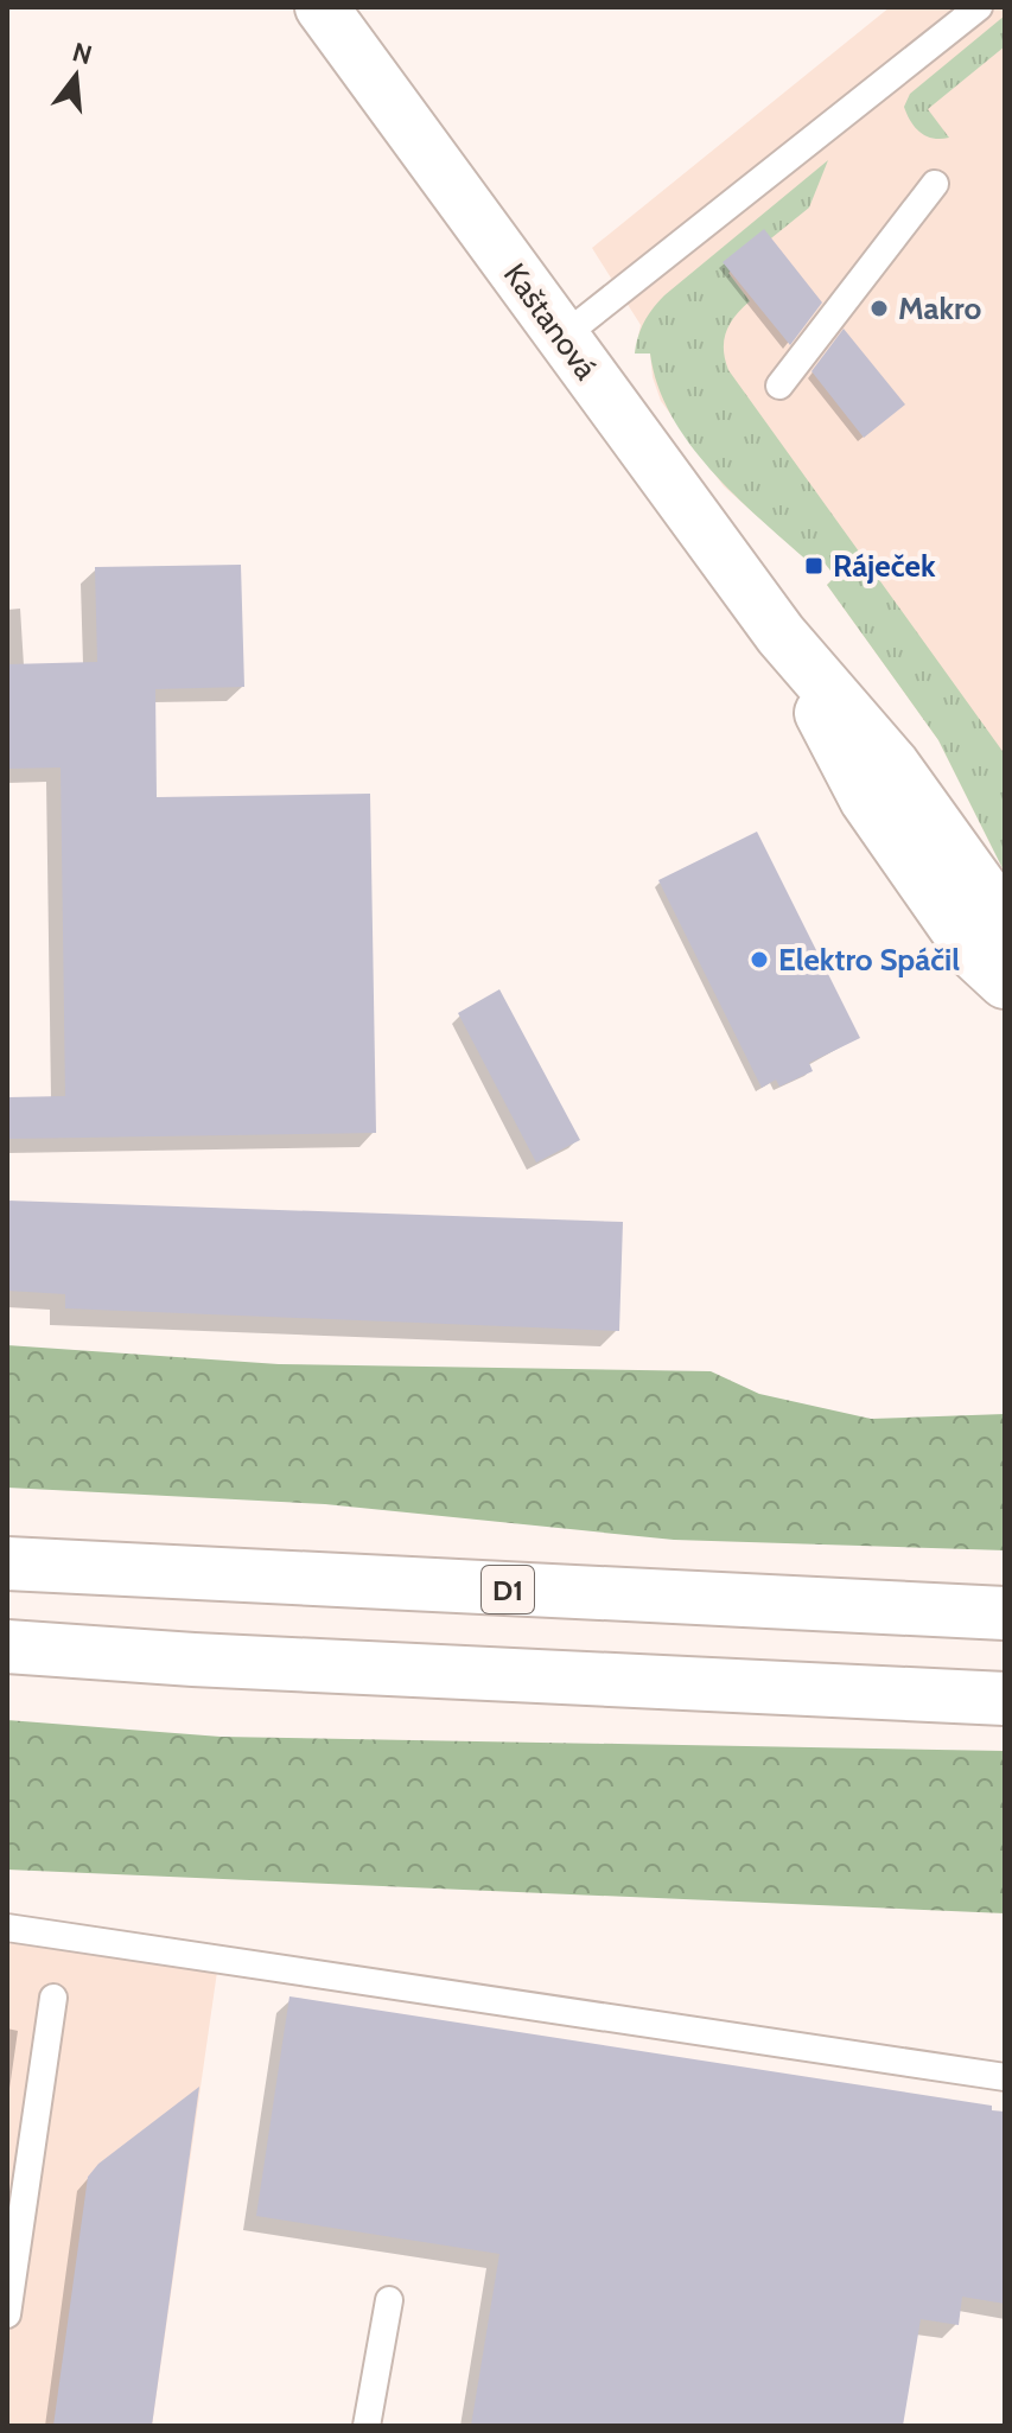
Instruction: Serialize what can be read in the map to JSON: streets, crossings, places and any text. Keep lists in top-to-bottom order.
{
  "streets": {
    "main road": ["Kaštanová", "D1"]
  },
  "places": {
    "other": ["Makro", "Elektro Spáčil"],
    "transit": ["Ráječek"]
  },
  "north": "top"
}
